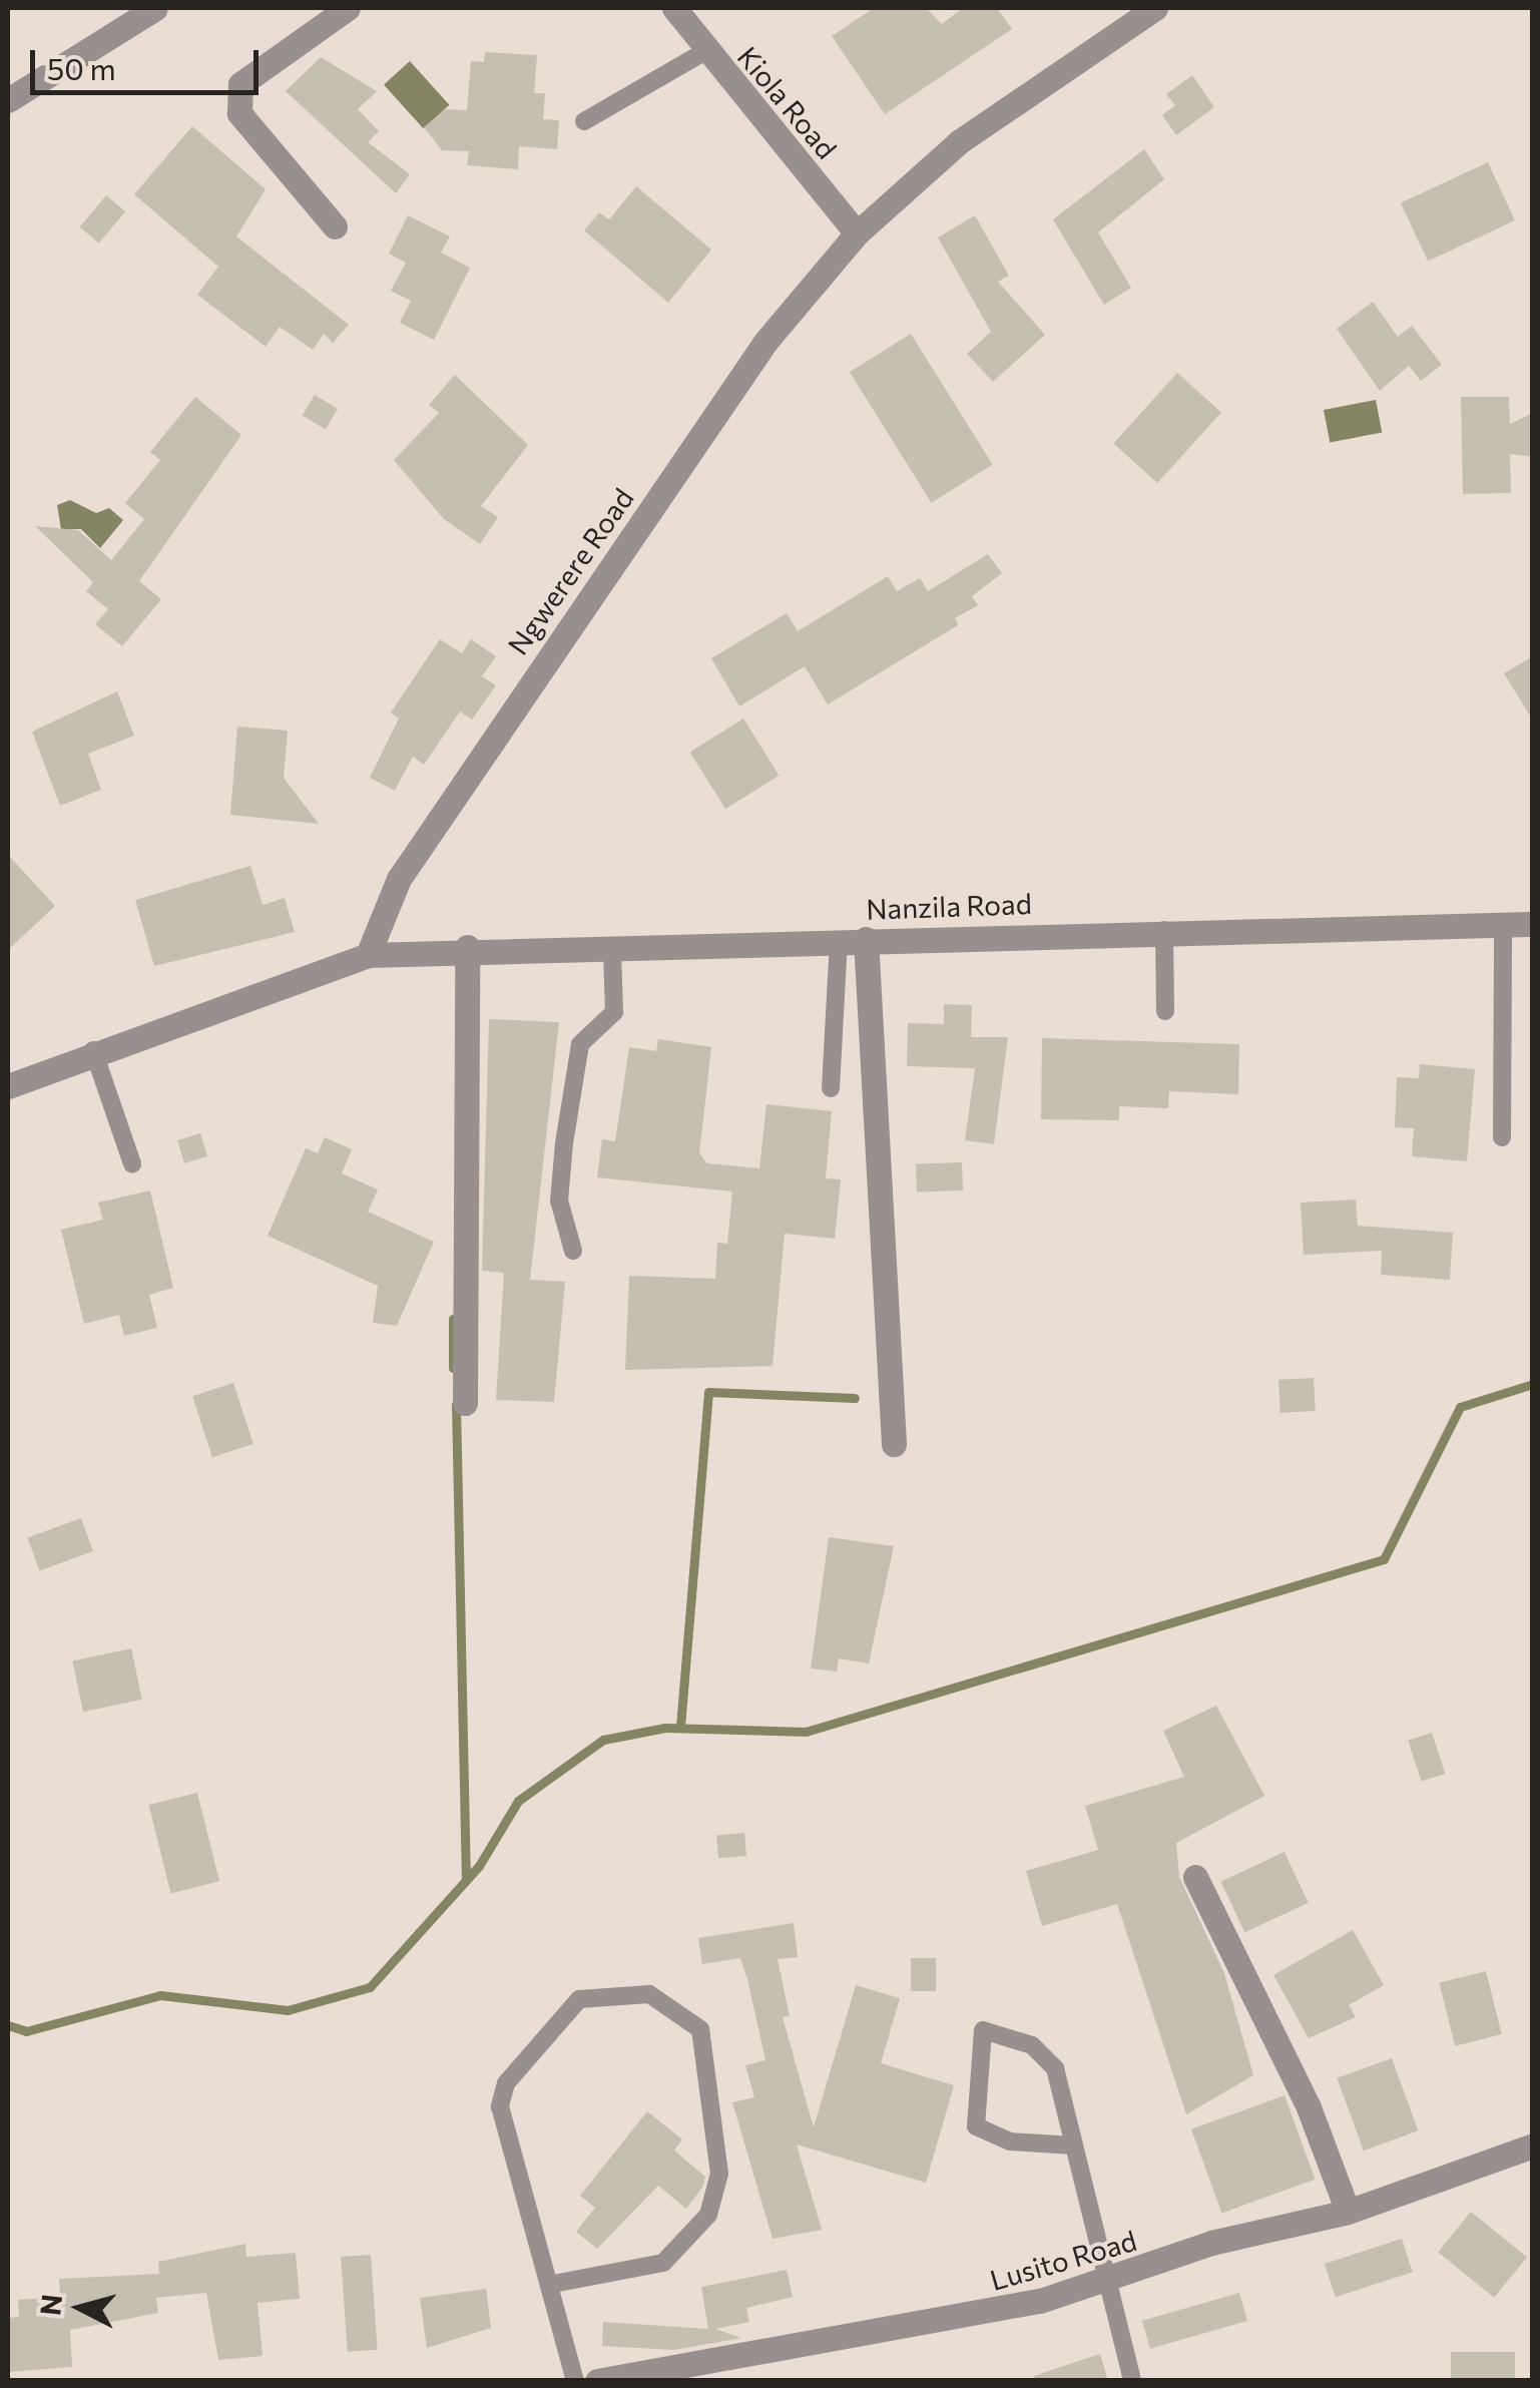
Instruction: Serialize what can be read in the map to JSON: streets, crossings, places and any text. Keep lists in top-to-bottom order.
{
  "streets": {
    "street": [
      "Kiola Road",
      "Ngwerere Road",
      "Nanzila Road",
      "Lusito Road"
    ]
  },
  "crossings": [
    ["Kiola Road", "Ngwerere Road"],
    ["Ngwerere Road", "Nanzila Road"]
  ],
  "scale_bar": "50 m",
  "north": "left"
}
